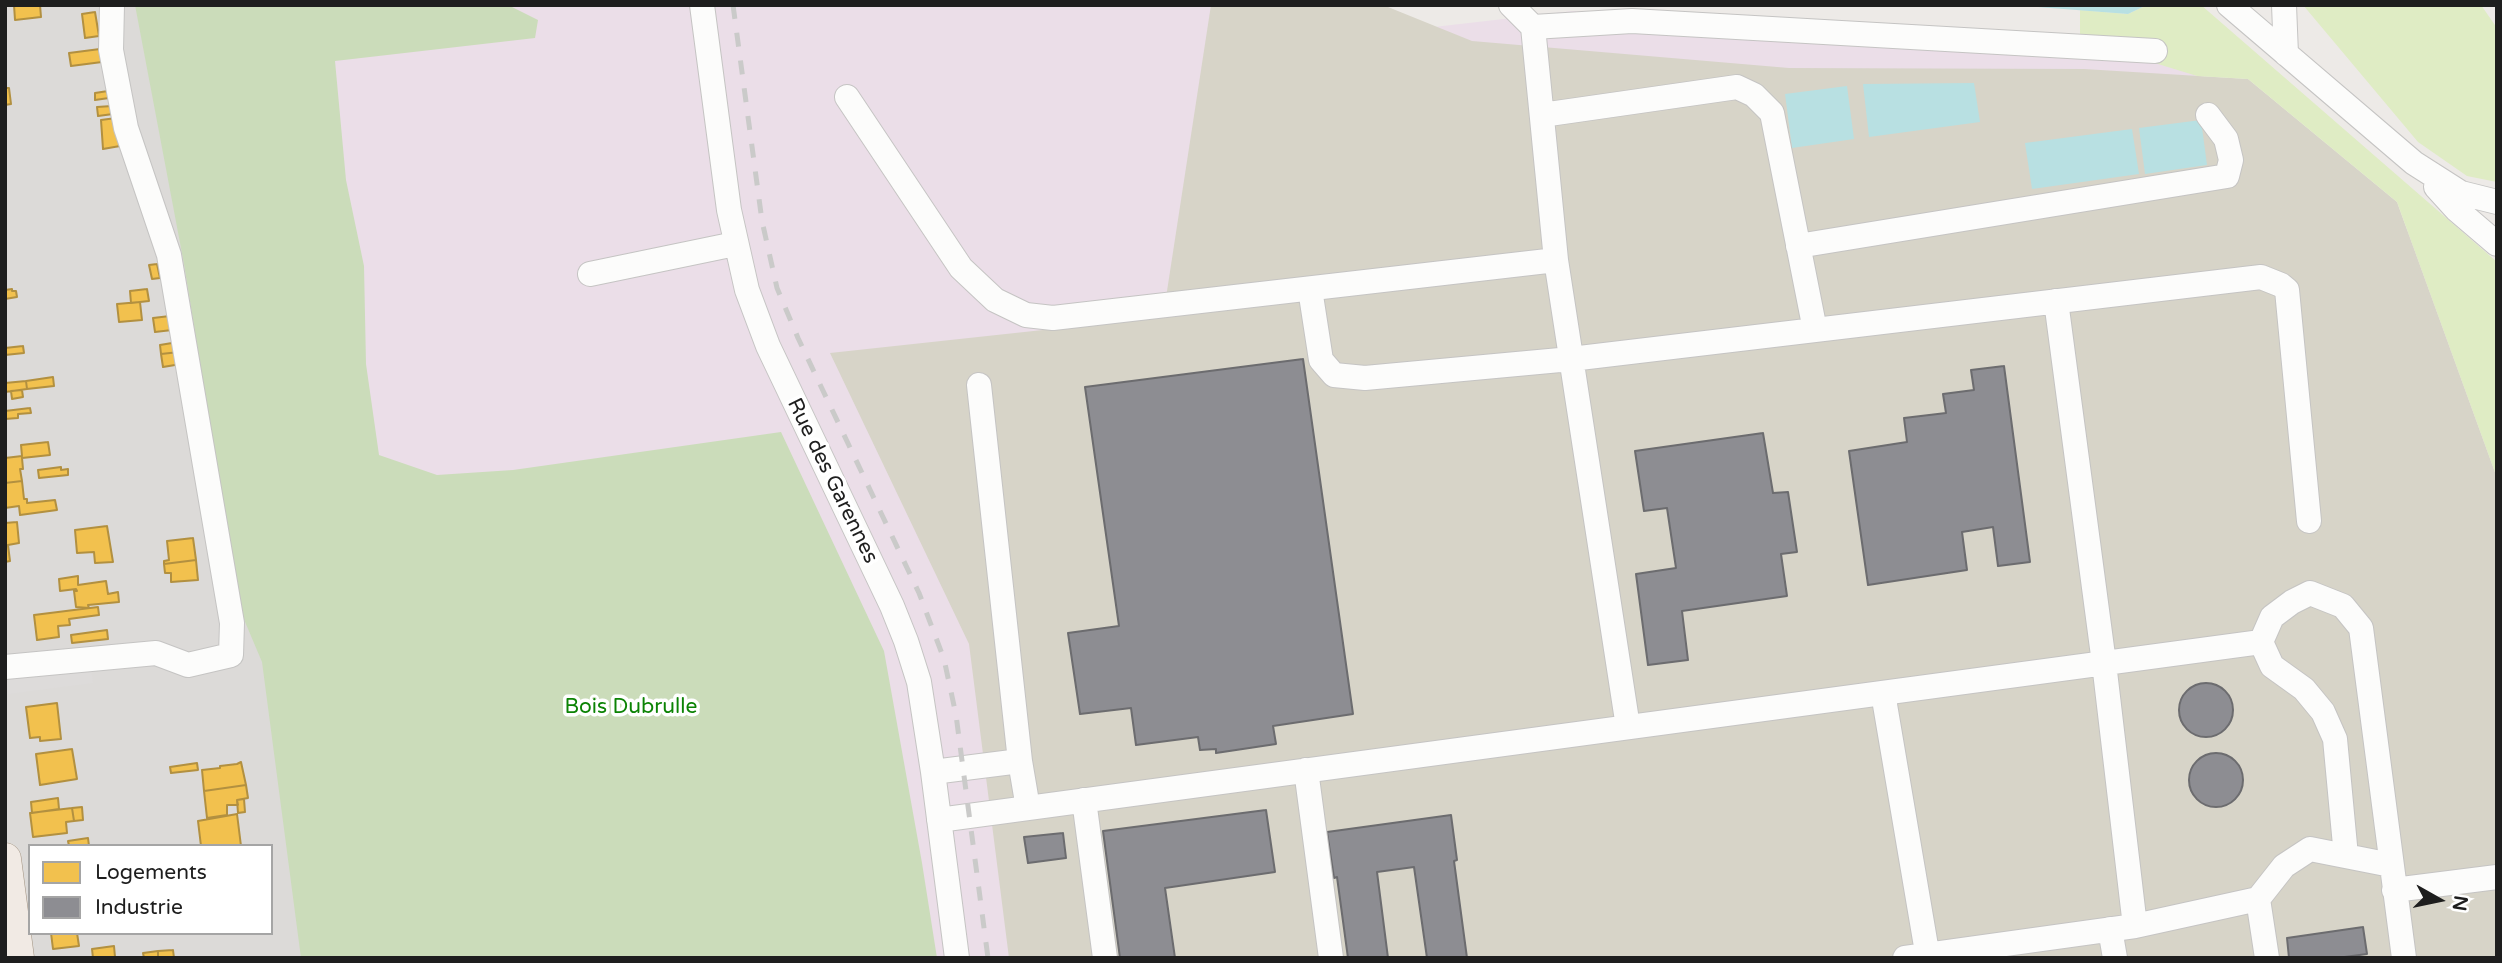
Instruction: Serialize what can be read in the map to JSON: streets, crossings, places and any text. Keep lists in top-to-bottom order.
{
  "streets": {
    "street": ["Rue des Garennes"]
  },
  "parks": ["Bois Dubrulle"],
  "legend": ["Logements", "Industrie"],
  "north": "right"
}
